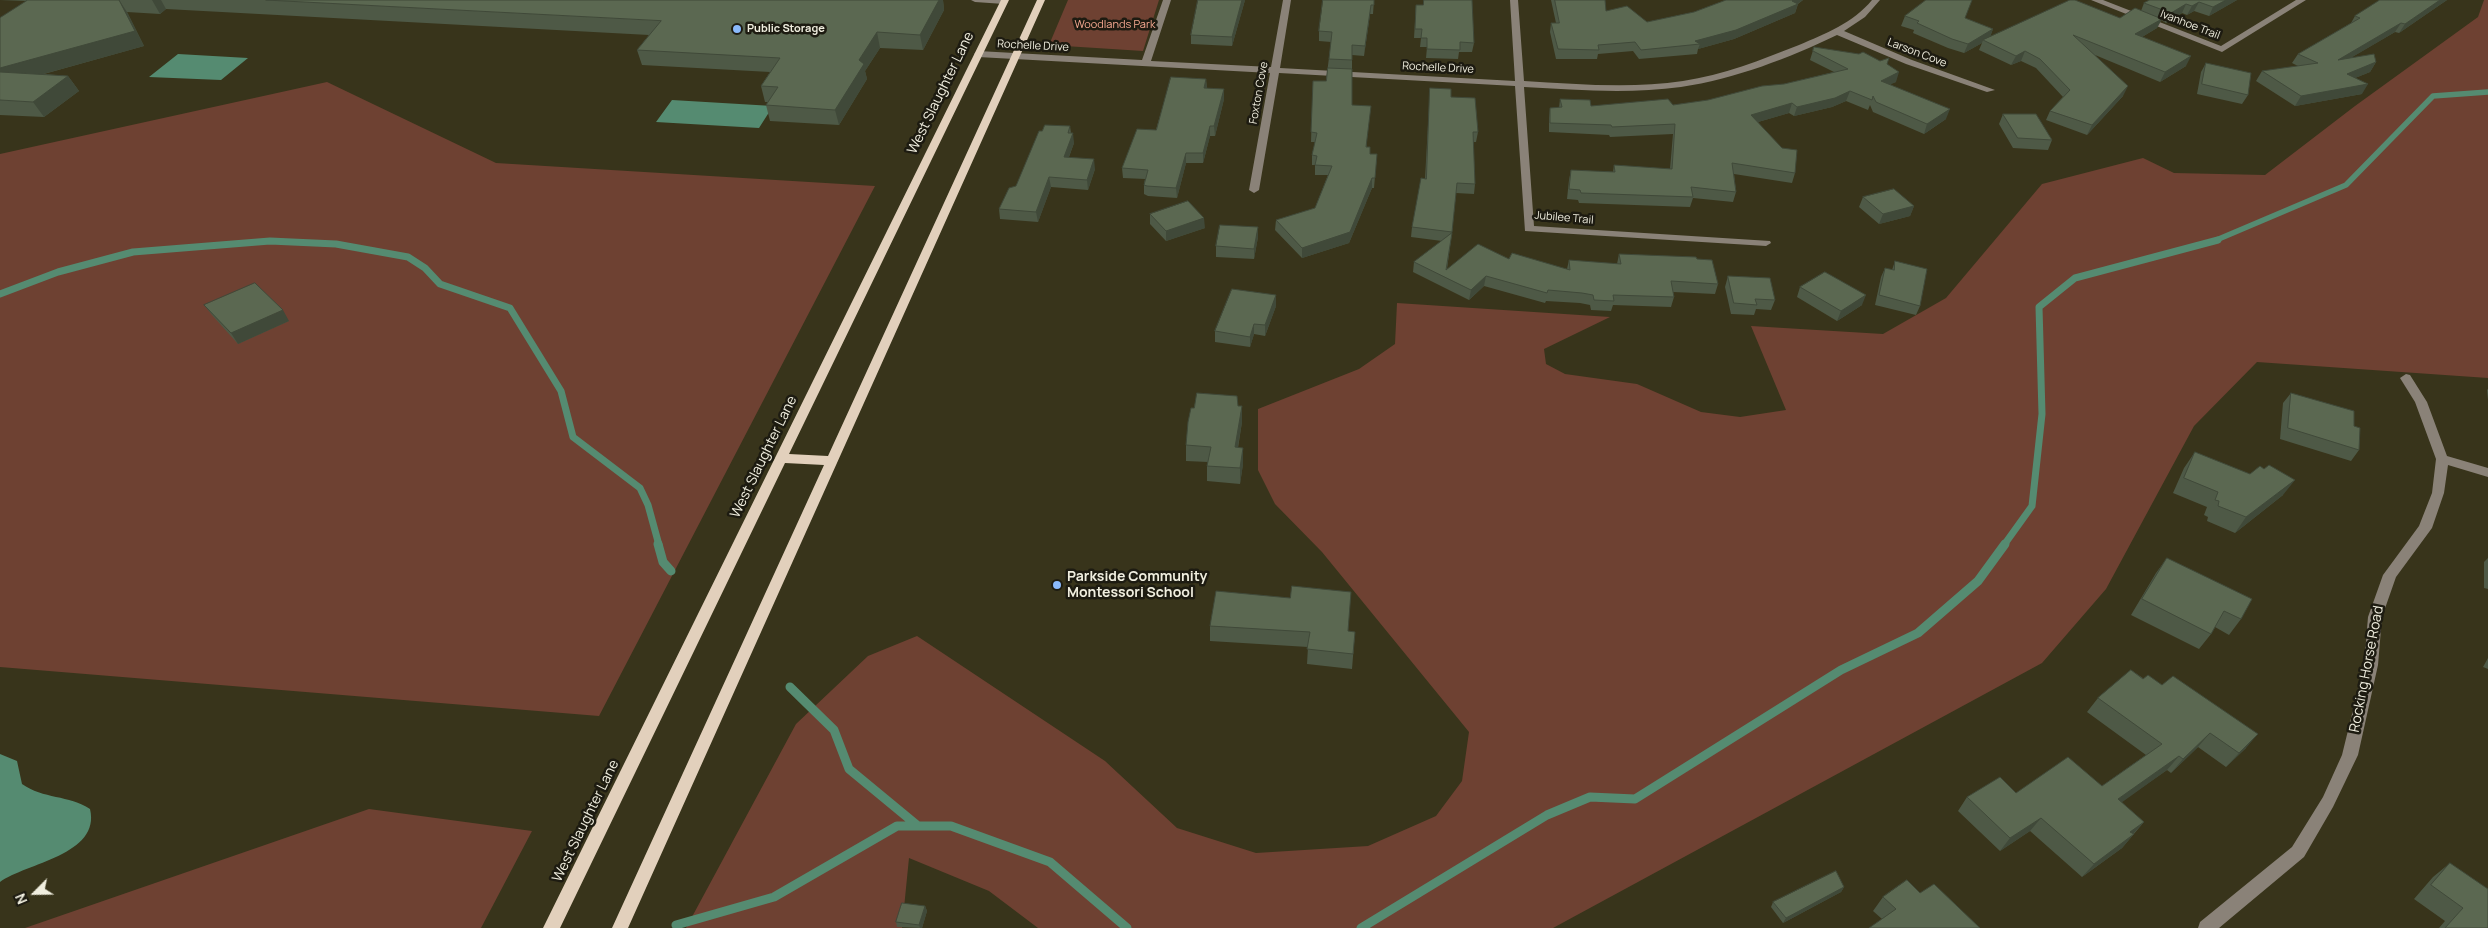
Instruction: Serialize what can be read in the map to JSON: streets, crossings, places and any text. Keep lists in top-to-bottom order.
{
  "streets": {
    "main road": ["West Slaughter Lane"],
    "street": [
      "Ivanhoe Trail",
      "Rochelle Drive",
      "Larson Cove",
      "Foxton Cove",
      "Jubilee Trail",
      "Rocking Horse Road"
    ]
  },
  "crossings": [
    ["Rochelle Drive", "Larson Cove"],
    ["Rochelle Drive", "West Slaughter Lane"],
    ["Rochelle Drive", "Foxton Cove"],
    ["Rochelle Drive", "Jubilee Trail"]
  ],
  "parks": ["Woodlands Park"],
  "places": ["Public Storage", "Parkside Community Montessori School"],
  "north": "bottom left"
}
